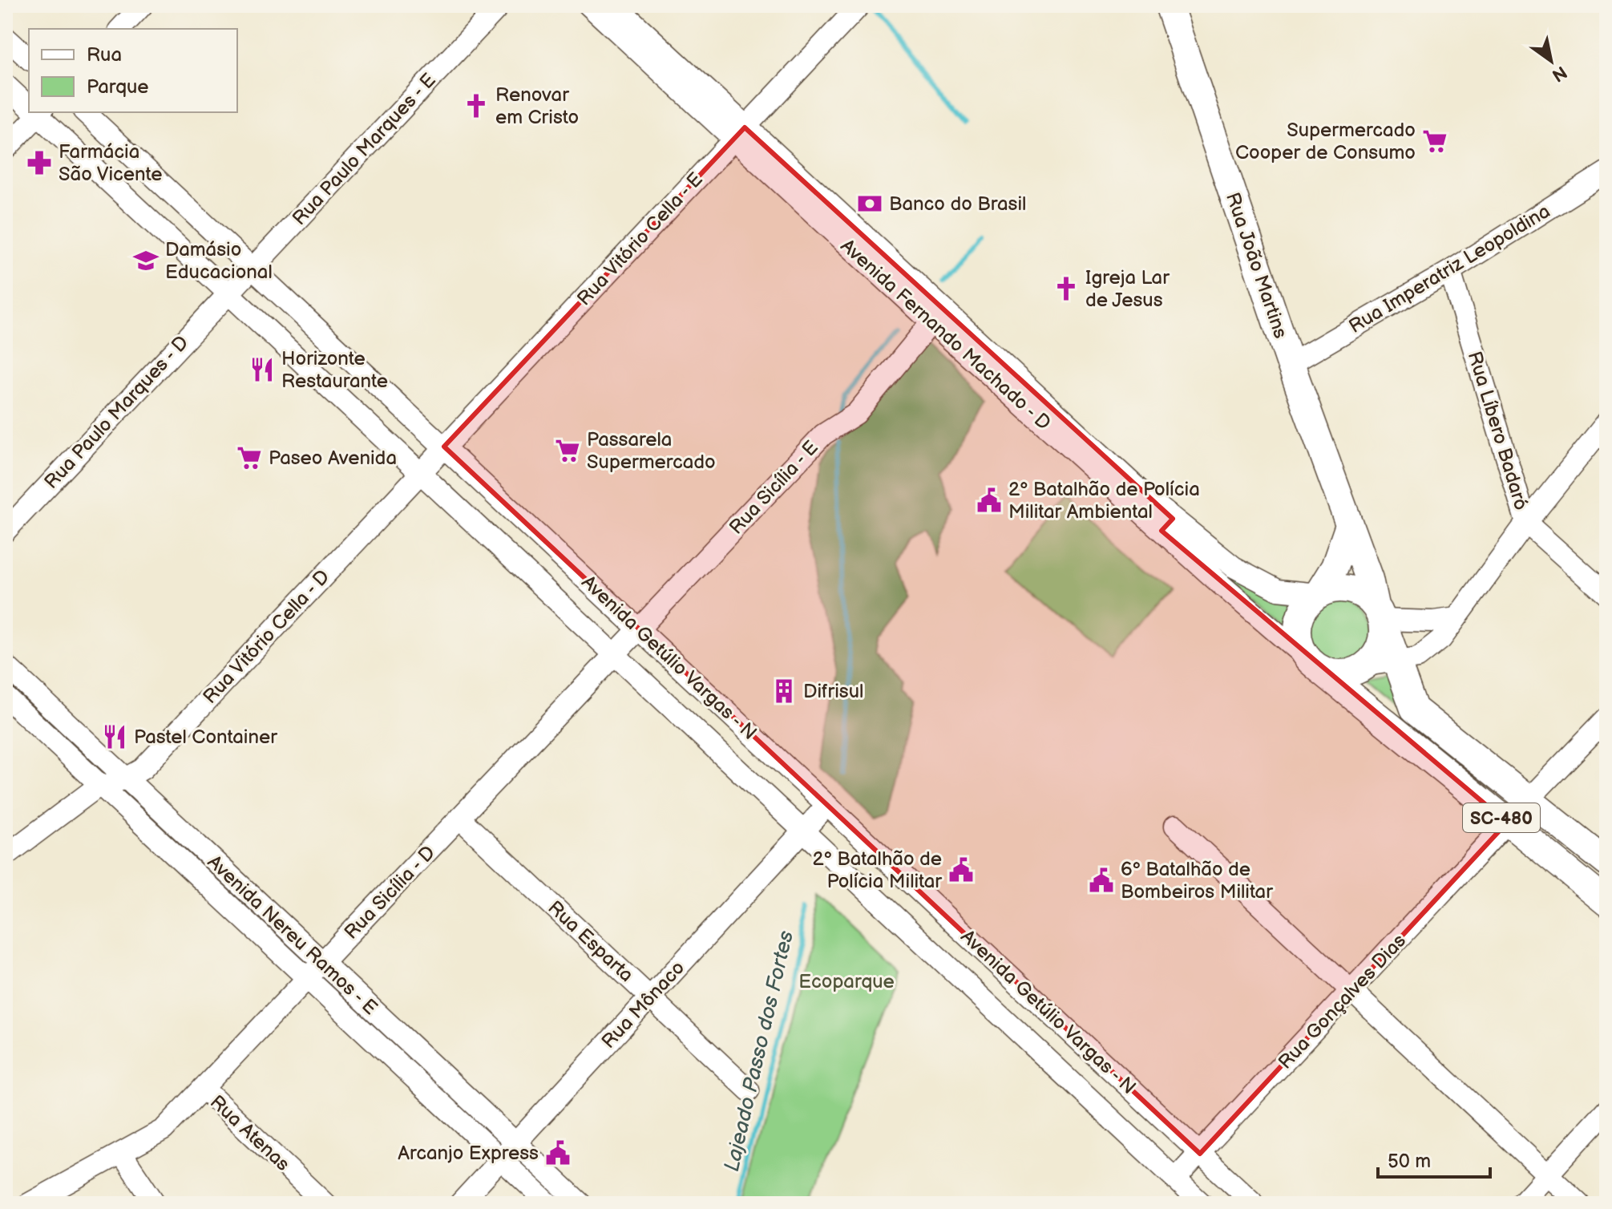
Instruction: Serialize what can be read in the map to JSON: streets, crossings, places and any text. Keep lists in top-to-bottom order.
{
  "streets": {
    "main road": ["Rua João Martins", "Avenida Fernando Machado - D", "SC-480"],
    "street": [
      "Rua Paulo Marques - E",
      "Rua Vitório Cella - E",
      "Rua Imperatriz Leopoldina",
      "Rua Paulo Marques - D",
      "Rua Líbero Badaró",
      "Rua Sicília - E",
      "Rua Vitório Cella - D",
      "Avenida Getúlio Vargas - N",
      "Rua Sicília - D",
      "Avenida Nereu Ramos - E",
      "Rua Esparta",
      "Rua Gonçalves Dias",
      "Rua Mônaco",
      "Rua Atenas"
    ]
  },
  "crossings": [
    ["Rua Paulo Marques - E", "Rua Paulo Marques - D"],
    ["Rua Paulo Marques - E", "Avenida Getúlio Vargas - N"],
    ["Rua Vitório Cella - E", "Avenida Fernando Machado - D"],
    ["Rua Vitório Cella - E", "Rua Vitório Cella - D"],
    ["Rua Vitório Cella - E", "Avenida Getúlio Vargas - N"],
    ["Rua João Martins", "Rua Imperatriz Leopoldina"],
    ["Rua João Martins", "Avenida Fernando Machado - D"],
    ["Rua Imperatriz Leopoldina", "Rua Líbero Badaró"],
    ["Avenida Fernando Machado - D", "Rua Sicília - E"],
    ["Avenida Fernando Machado - D", "Rua Gonçalves Dias"],
    ["Rua Paulo Marques - D", "Avenida Getúlio Vargas - N"],
    ["Rua Sicília - E", "Avenida Getúlio Vargas - N"],
    ["Rua Sicília - E", "Rua Sicília - D"],
    ["Rua Vitório Cella - D", "Avenida Getúlio Vargas - N"],
    ["Rua Vitório Cella - D", "Avenida Nereu Ramos - E"],
    ["Avenida Getúlio Vargas - N", "Rua Sicília - D"],
    ["Avenida Getúlio Vargas - N", "Rua Gonçalves Dias"],
    ["Avenida Getúlio Vargas - N", "Rua Mônaco"],
    ["Rua Sicília - D", "Avenida Nereu Ramos - E"],
    ["Rua Sicília - D", "Rua Esparta"],
    ["Rua Sicília - D", "Rua Atenas"],
    ["Avenida Nereu Ramos - E", "Rua Mônaco"],
    ["Rua Esparta", "Rua Mônaco"]
  ],
  "water": ["Lajeado Passo dos Fortes"],
  "parks": ["Ecoparque"],
  "places": {
    "church": ["Renovar em Cristo", "Igreja Lar de Jesus"],
    "supermarket": ["Supermercado Cooper de Consumo", "Passarela Supermercado", "Paseo Avenida"],
    "pharmacy": ["Farmácia São Vicente"],
    "bank": ["Banco do Brasil"],
    "school or university": ["Damásio Educacional"],
    "restaurant": ["Horizonte Restaurante", "Pastel Container"],
    "public building": [
      "2º Batalhão de Polícia Militar Ambiental",
      "2º Batalhão de Polícia Militar",
      "6º Batalhão de Bombeiros Militar",
      "Arcanjo Express"
    ],
    "building": ["Difrisul"]
  },
  "legend": ["Rua", "Parque"],
  "scale_bar": "50 m",
  "north": "bottom right"
}
